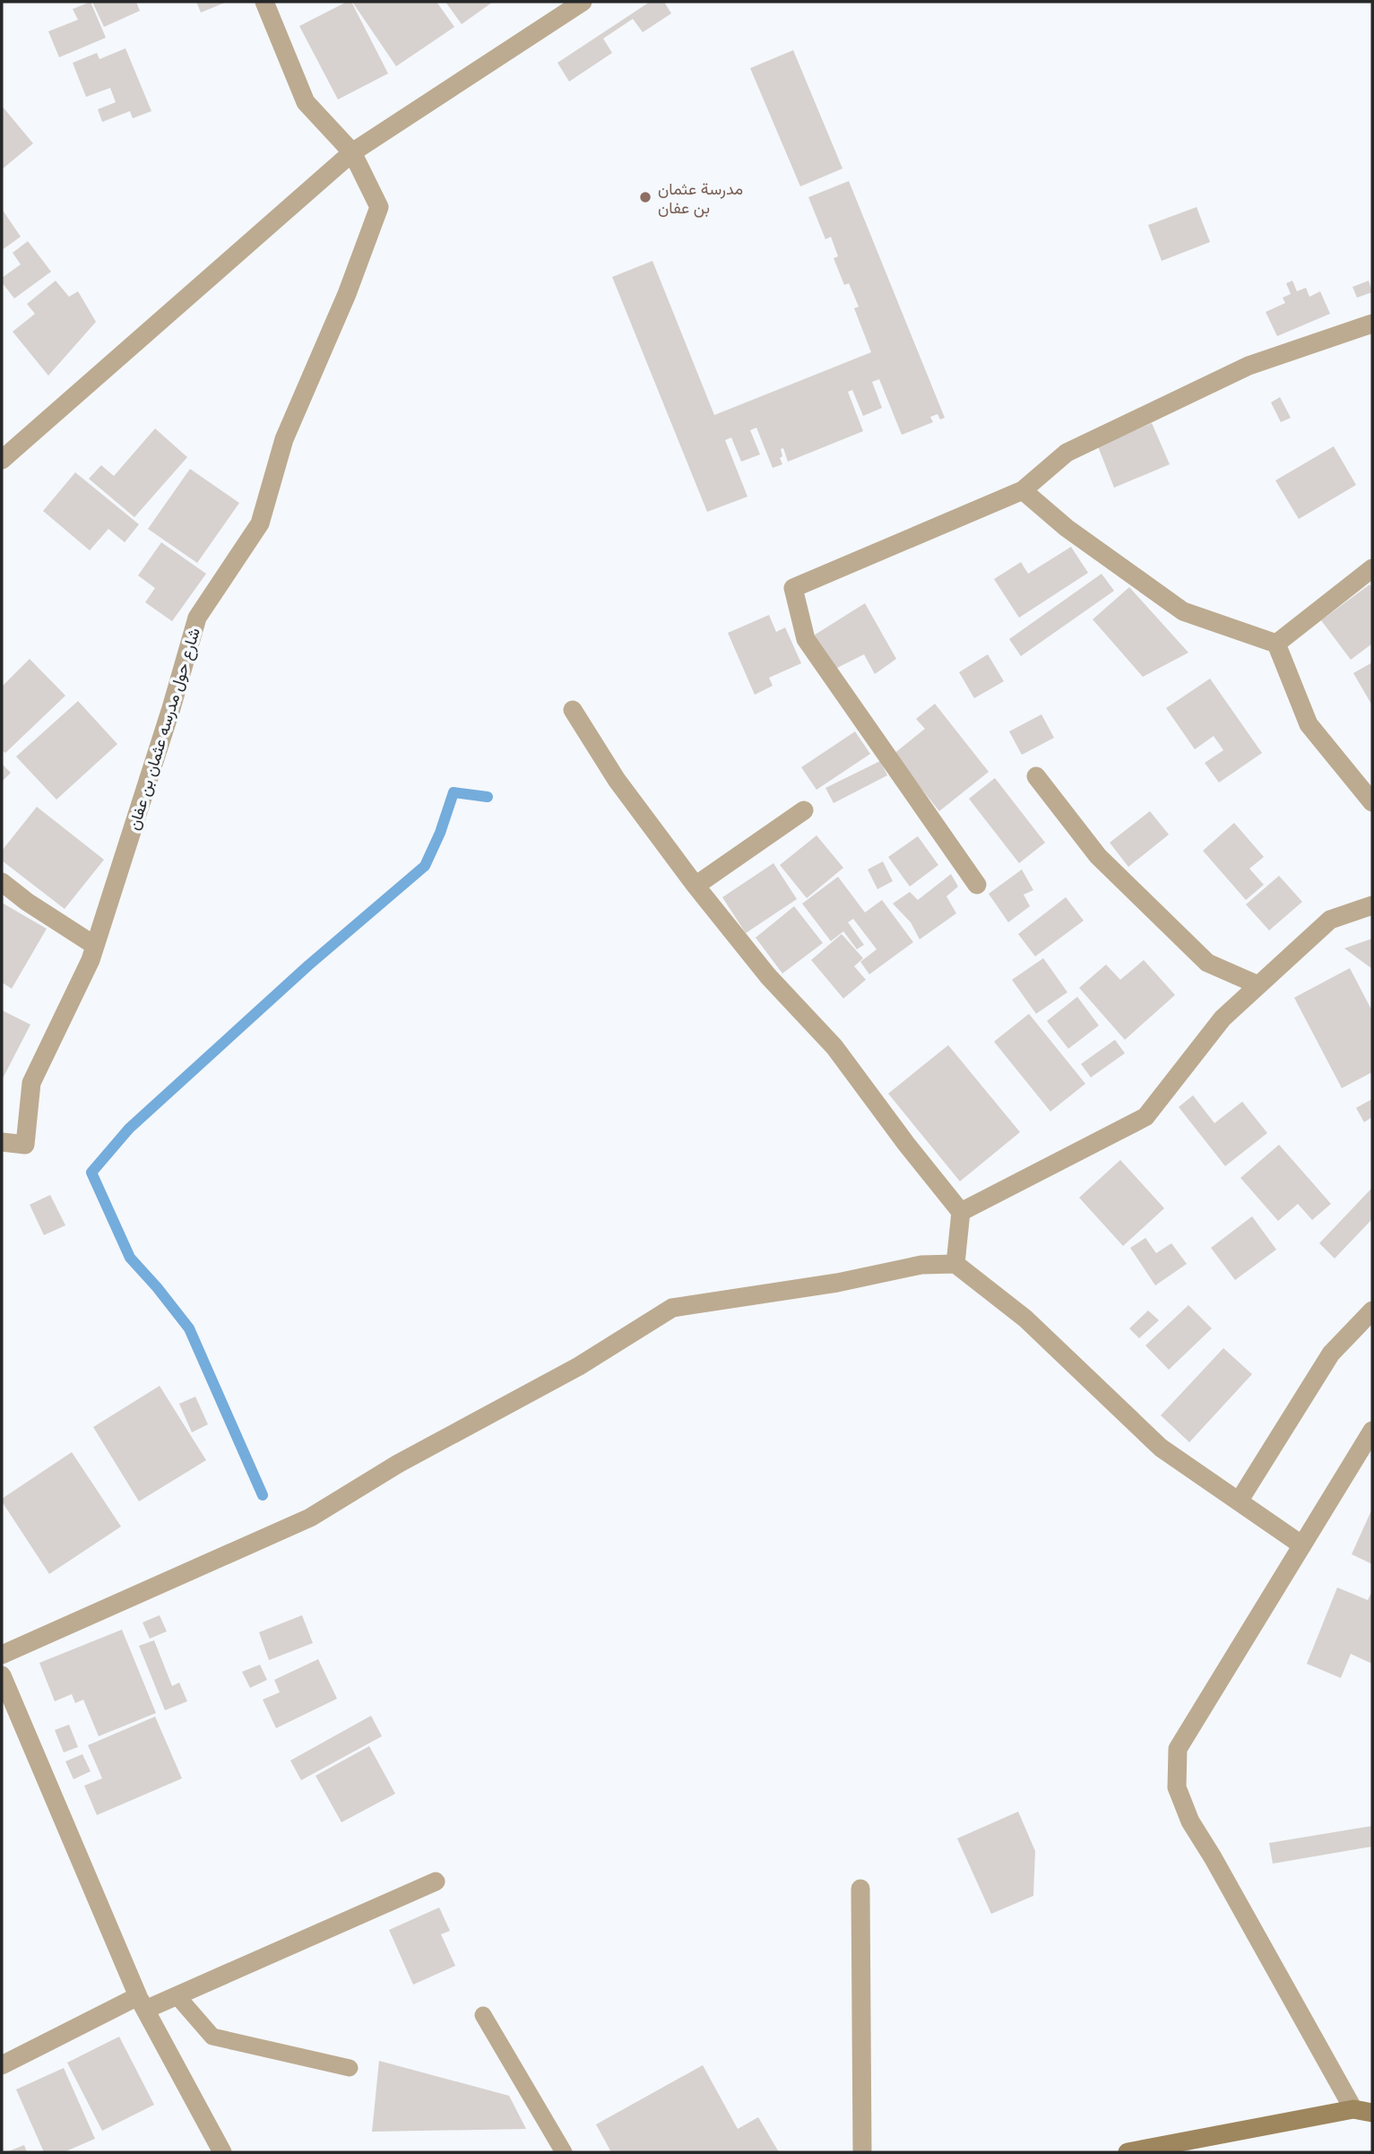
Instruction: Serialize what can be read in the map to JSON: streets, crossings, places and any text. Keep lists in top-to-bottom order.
{
  "streets": {
    "street": ["شارع حول مدرسه عثمان بن عفان"]
  },
  "places": ["مدرسة عثمان بن عفان"]
}
